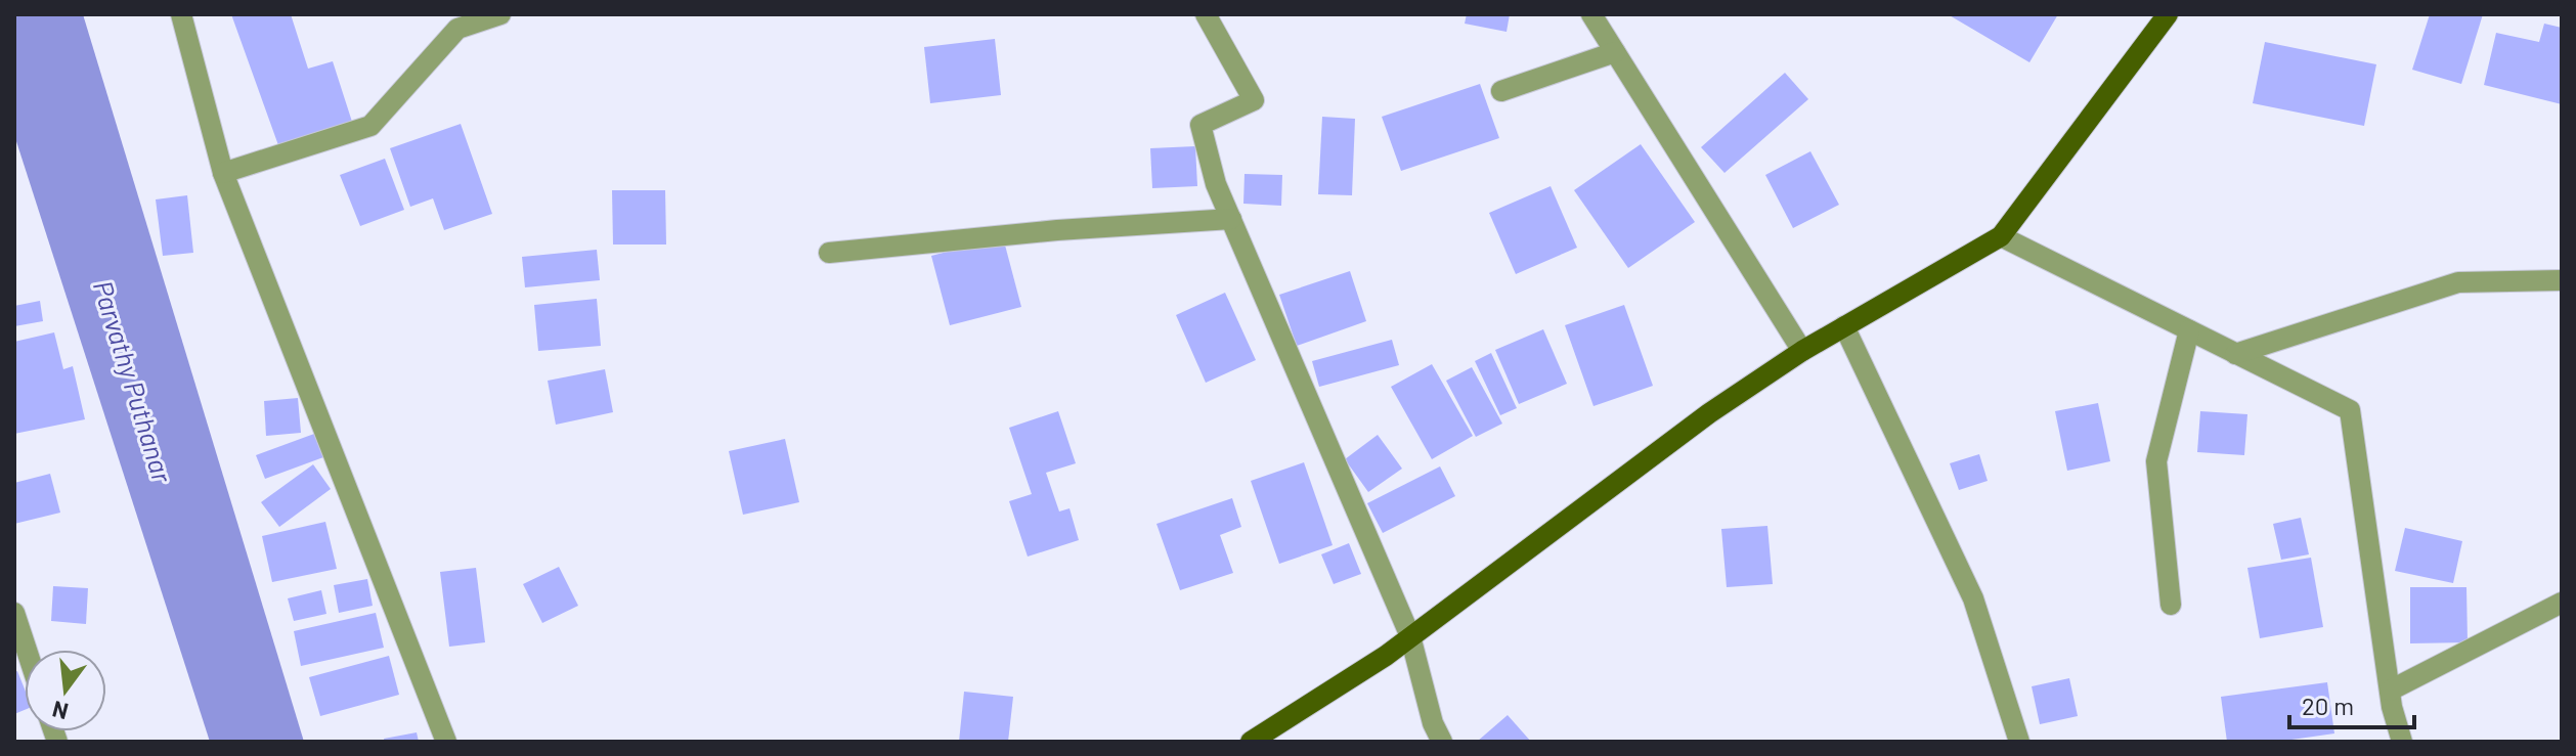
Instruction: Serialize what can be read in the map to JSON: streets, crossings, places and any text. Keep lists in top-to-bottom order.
{
  "water": ["Parvathy Puthanar"],
  "scale_bar": "20 m",
  "north": "bottom"
}
